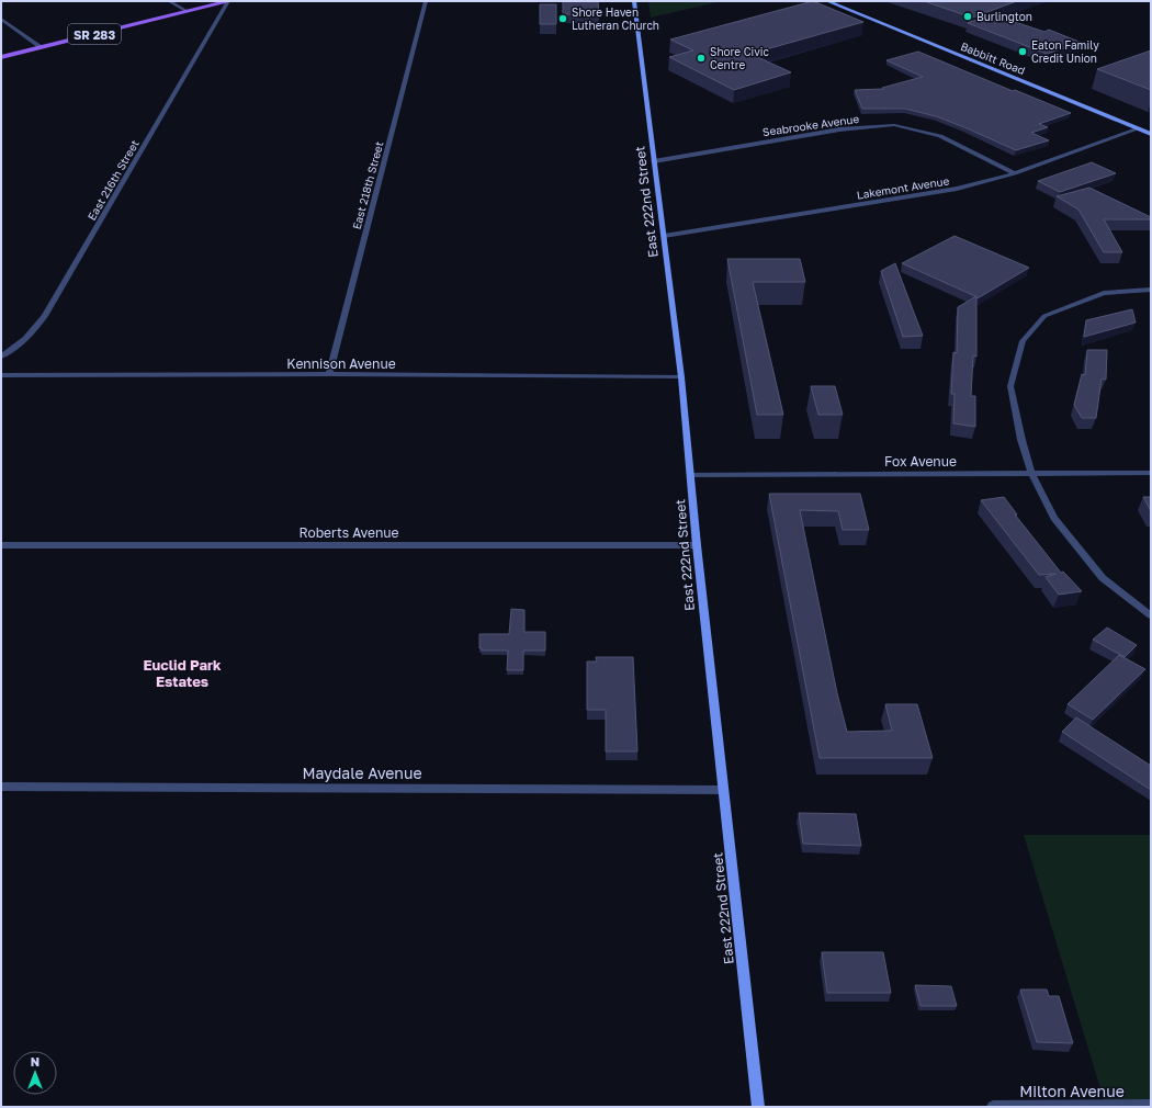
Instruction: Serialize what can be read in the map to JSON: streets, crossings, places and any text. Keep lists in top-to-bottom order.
{
  "streets": {
    "main road": ["SR 283"],
    "street": [
      "Babbitt Road",
      "Seabrooke Avenue",
      "East 216th Street",
      "East 218th Street",
      "Lakemont Avenue",
      "East 222nd Street",
      "Kennison Avenue",
      "Fox Avenue",
      "Roberts Avenue",
      "Maydale Avenue",
      "Milton Avenue"
    ]
  },
  "crossings": [
    ["SR 283", "East 216th Street"],
    ["Babbitt Road", "Lakemont Avenue"],
    ["Seabrooke Avenue", "Lakemont Avenue"],
    ["Seabrooke Avenue", "East 222nd Street"],
    ["East 218th Street", "Kennison Avenue"],
    ["Lakemont Avenue", "East 222nd Street"],
    ["East 222nd Street", "Kennison Avenue"],
    ["East 222nd Street", "Fox Avenue"],
    ["East 222nd Street", "Roberts Avenue"],
    ["East 222nd Street", "Maydale Avenue"]
  ],
  "districts": ["Euclid Park Estates"],
  "places": [
    "Burlington",
    "Shore Haven Lutheran Church",
    "Eaton Family Credit Union",
    "Shore Civic Centre"
  ],
  "north": "top"
}
